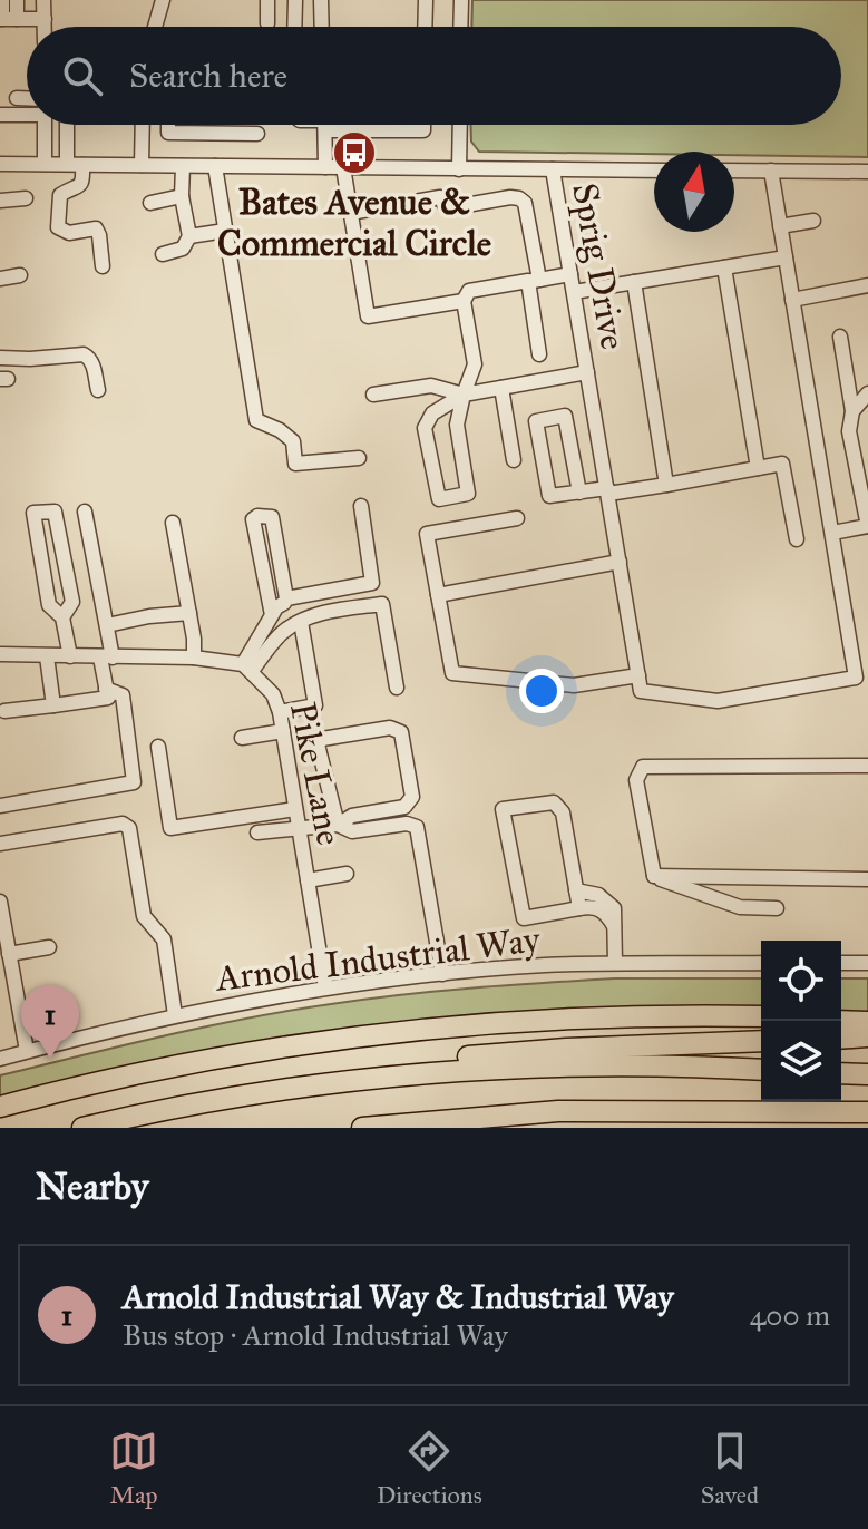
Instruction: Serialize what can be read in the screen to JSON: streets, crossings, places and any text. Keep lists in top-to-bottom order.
{
  "streets": {
    "street": ["Sprig Drive", "Pike Lane", "Arnold Industrial Way"]
  },
  "crossings": [
    ["Pike Lane", "Arnold Industrial Way"]
  ],
  "places": {
    "bus stop": ["Bates Avenue & Commercial Circle"]
  },
  "north": "top",
  "page": {
    "search": "Search here",
    "pins": "1",
    "heading": "Nearby",
    "list": [
      {
        "mark": "1",
        "name": "Arnold Industrial Way & Industrial Way",
        "note": "Bus stop · Arnold Industrial Way",
        "value": "400 m"
      }
    ],
    "nav": ["Map", "Directions", "Saved"]
  }
}
